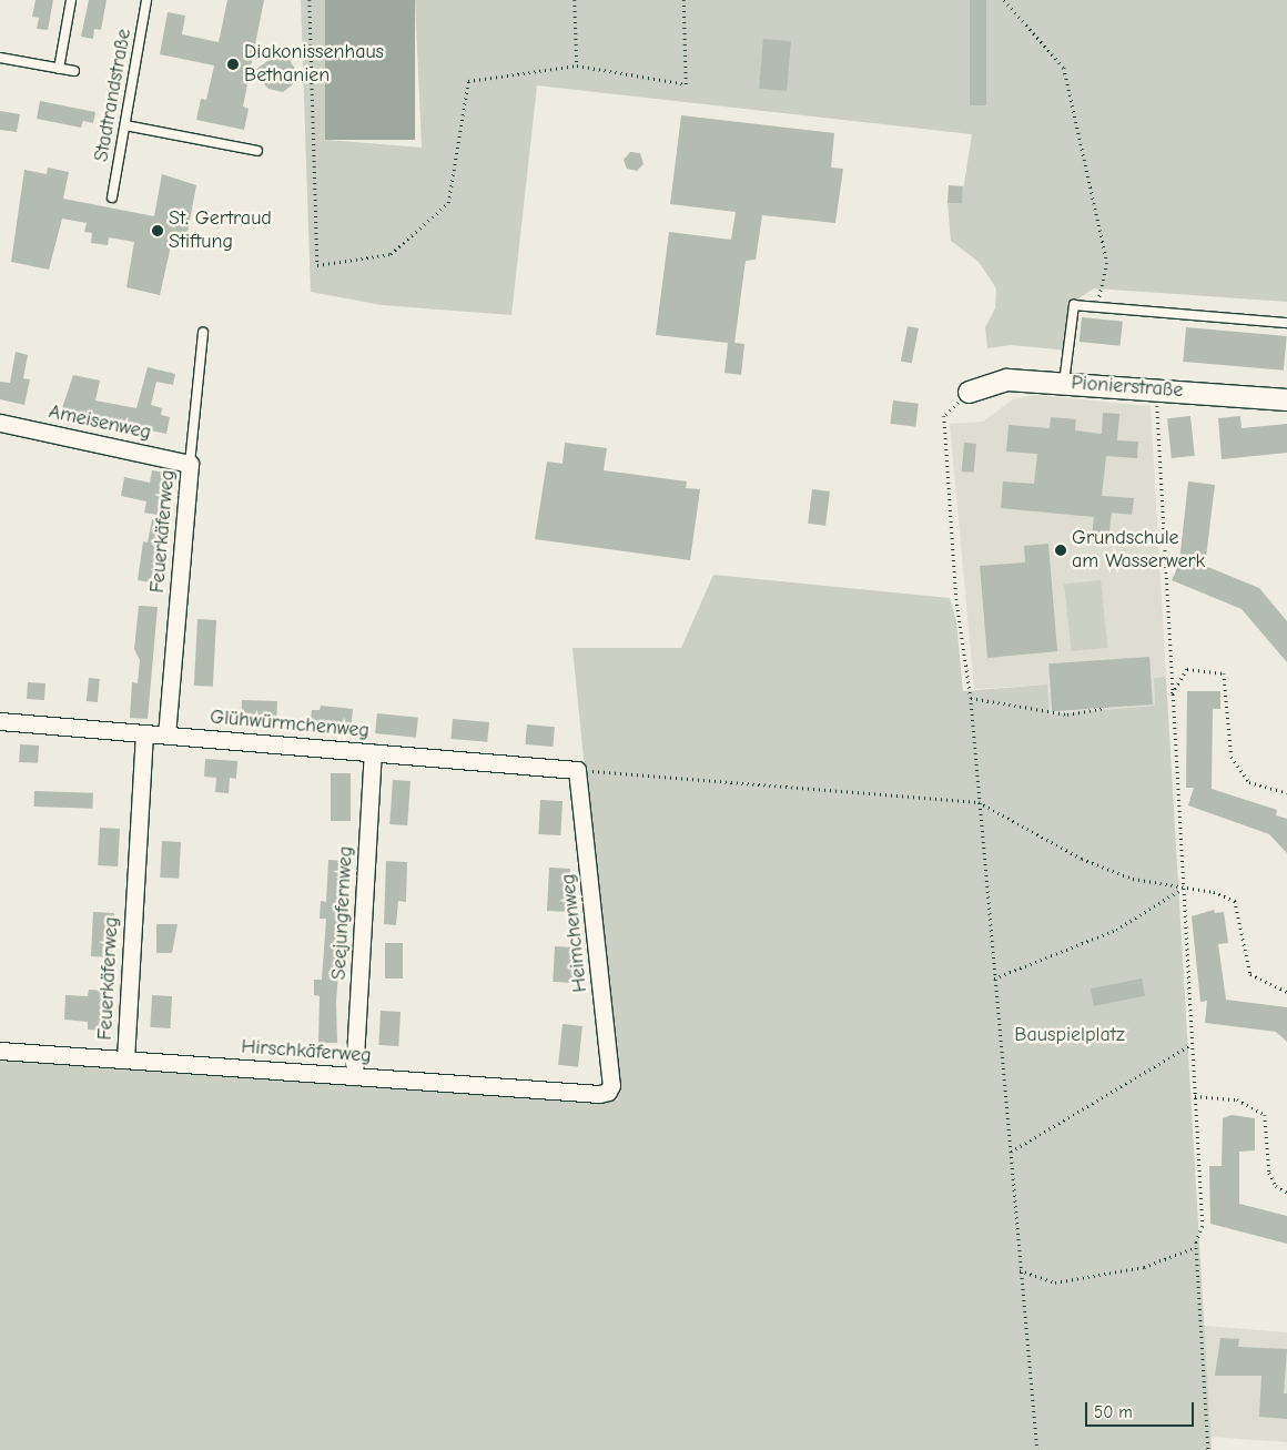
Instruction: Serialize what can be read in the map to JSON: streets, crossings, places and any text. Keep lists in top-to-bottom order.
{
  "streets": {
    "street": [
      "Pionierstraße",
      "Ameisenweg",
      "Feuerkäferweg",
      "Glühwürmchenweg",
      "Seejungfernweg",
      "Heimchenweg",
      "Hirschkäferweg"
    ],
    "lane": ["Stadtrandstraße"]
  },
  "crossings": [
    ["Ameisenweg", "Feuerkäferweg"],
    ["Feuerkäferweg", "Glühwürmchenweg"],
    ["Feuerkäferweg", "Hirschkäferweg"],
    ["Glühwürmchenweg", "Seejungfernweg"],
    ["Glühwürmchenweg", "Heimchenweg"],
    ["Seejungfernweg", "Hirschkäferweg"],
    ["Heimchenweg", "Hirschkäferweg"]
  ],
  "parks": ["Bauspielplatz"],
  "places": ["Diakonissenhaus Bethanien", "St. Gertraud Stiftung", "Grundschule am Wasserwerk"],
  "scale_bar": "50 m"
}
